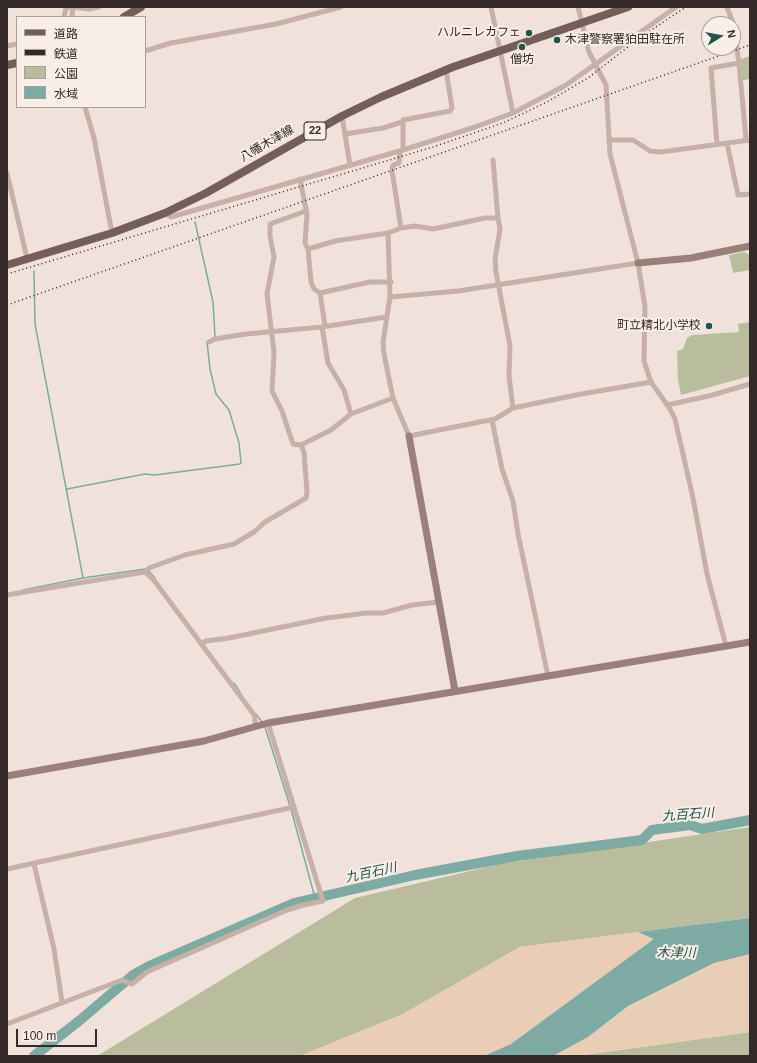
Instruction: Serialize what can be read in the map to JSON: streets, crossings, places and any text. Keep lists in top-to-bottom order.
{
  "streets": {
    "main road": ["22", "八幡木津線"]
  },
  "water": ["九百石川", "木津川"],
  "places": [
    "ハルニレカフェ",
    "木津警察署狛田駐在所",
    "僧坊",
    "町立精北小学校"
  ],
  "legend": [
    "道路",
    "鉄道",
    "公園",
    "水域"
  ],
  "scale_bar": "100 m",
  "north": "right"
}
